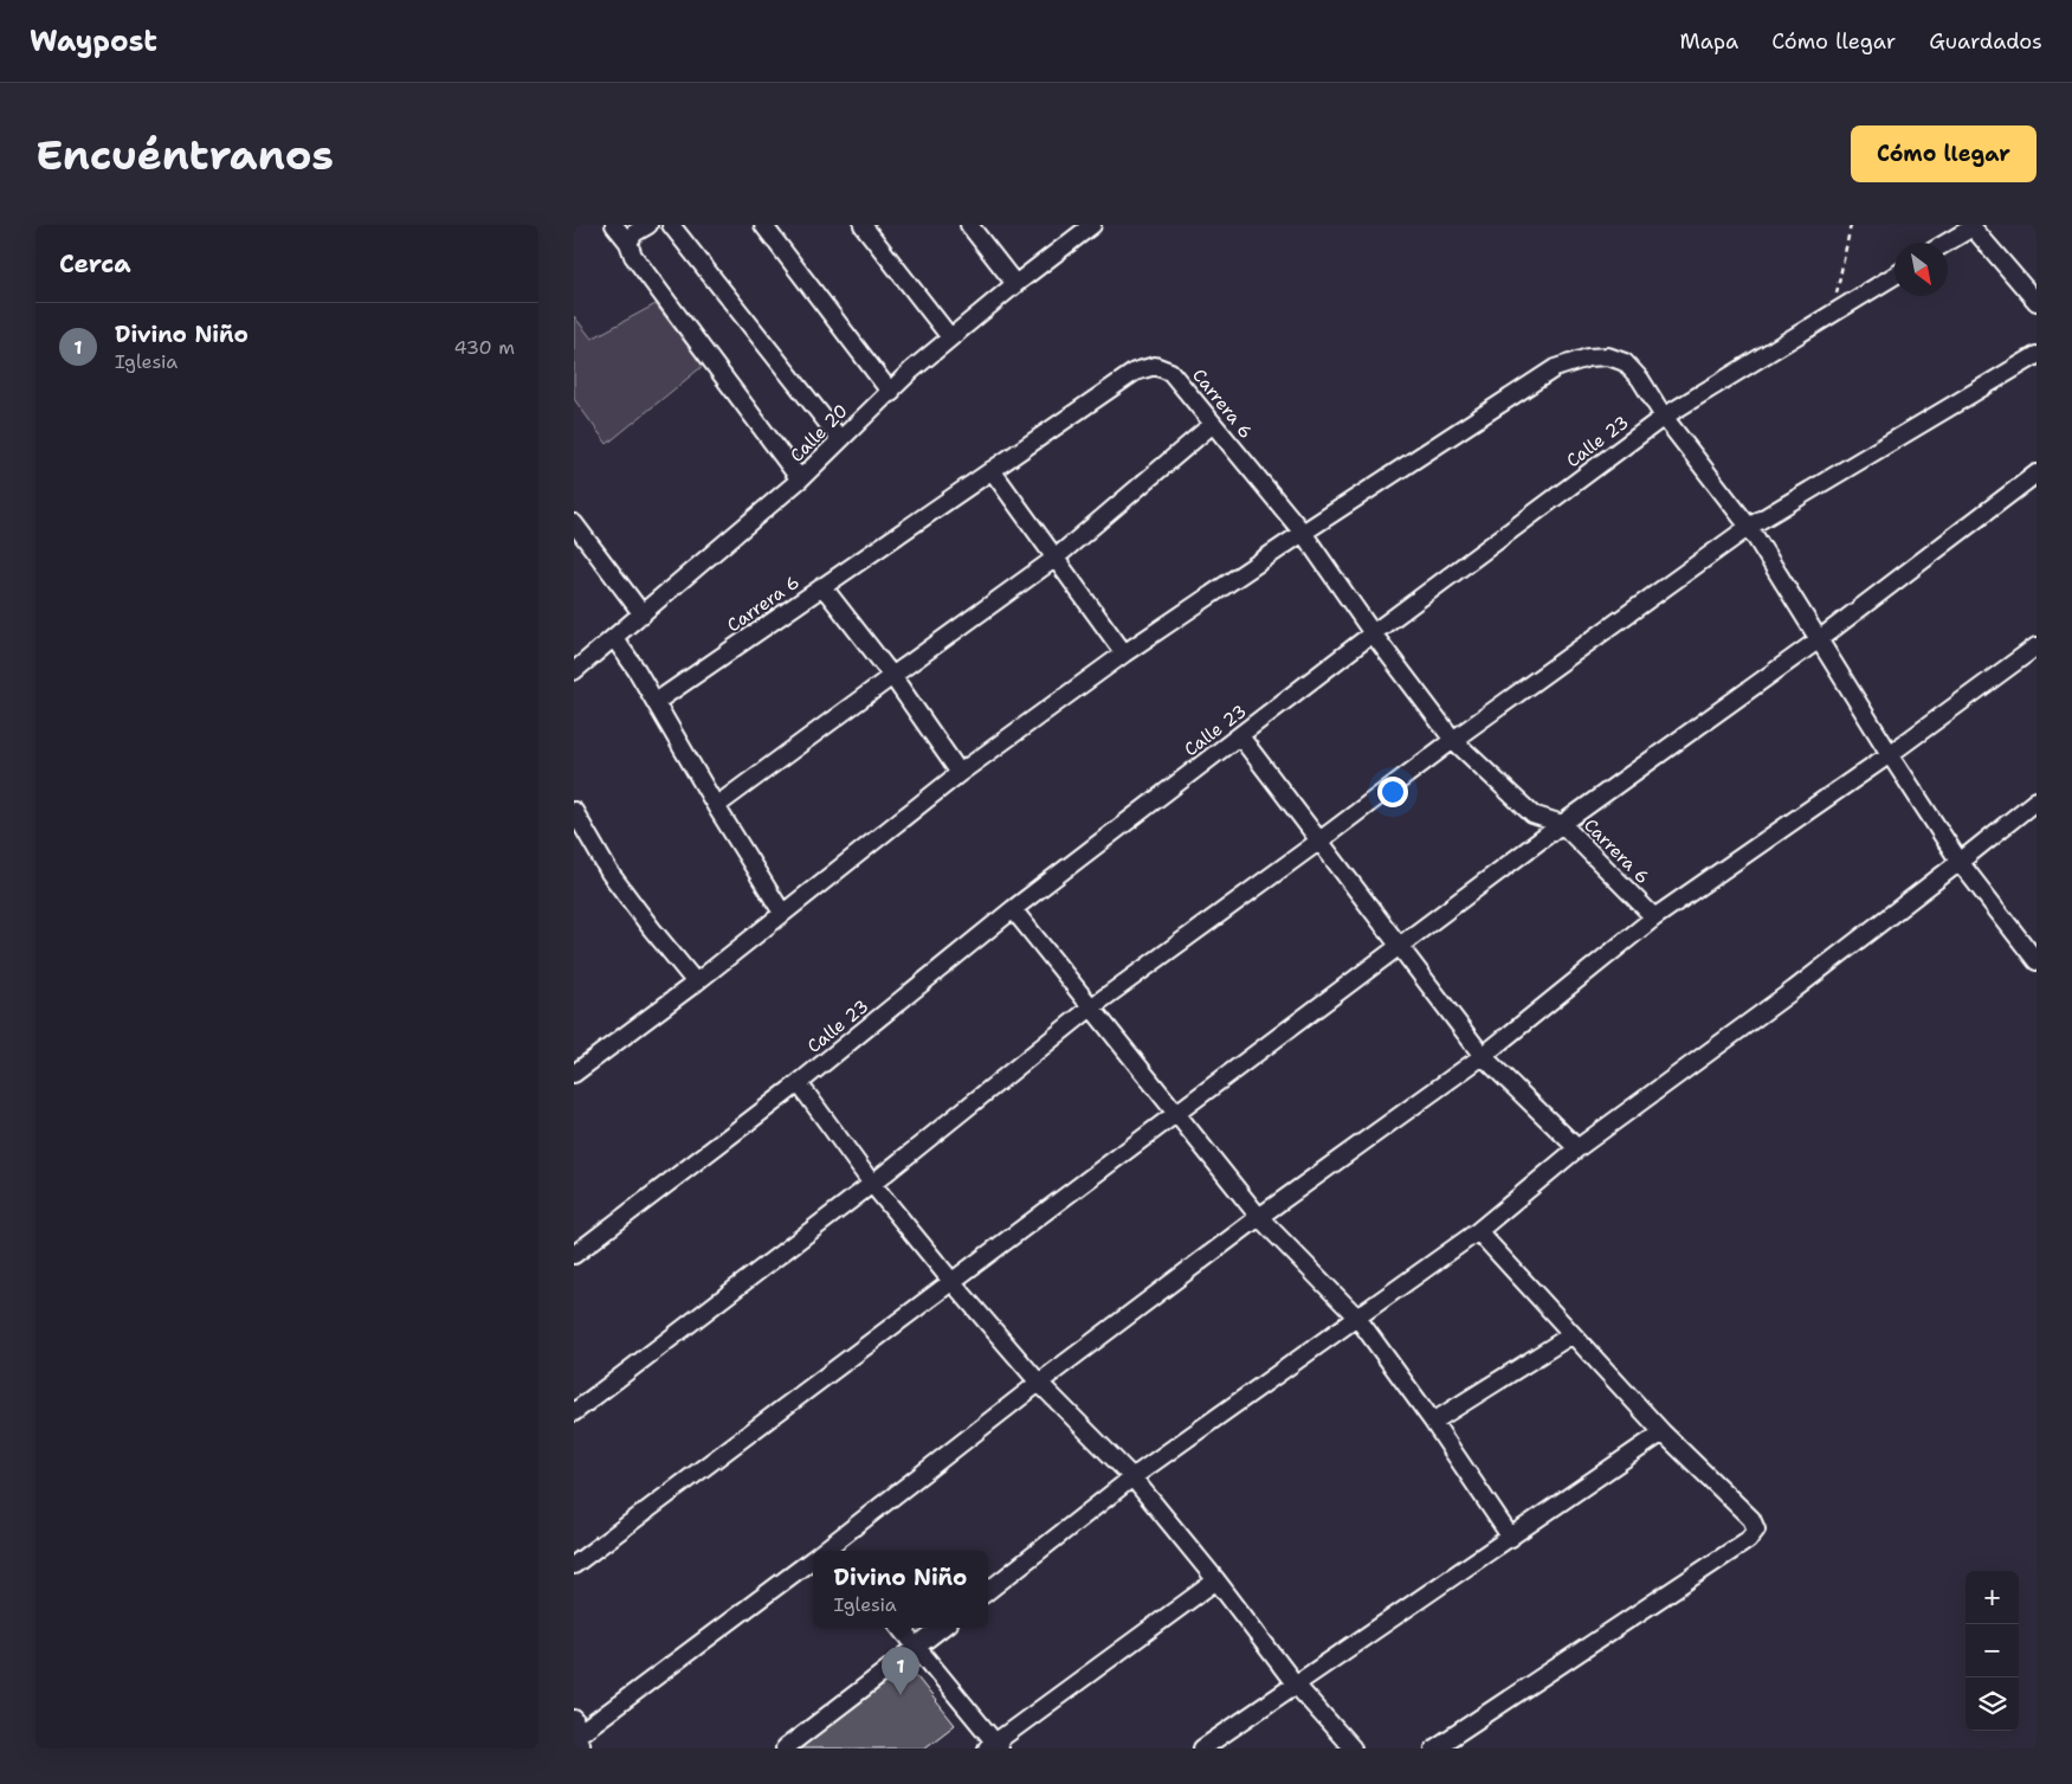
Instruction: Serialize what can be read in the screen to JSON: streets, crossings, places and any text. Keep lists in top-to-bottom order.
{
  "streets": {
    "street": ["Carrera 6", "Calle 20", "Calle 23"]
  },
  "crossings": [
    ["Carrera 6", "Calle 23"]
  ],
  "north": "bottom right",
  "page": {
    "header": "Waypost",
    "nav": ["Mapa", "Cómo llegar", "Guardados"],
    "buttons": "Cómo llegar",
    "title": "Encuéntranos",
    "heading": "Cerca",
    "list": [
      {
        "mark": "1",
        "name": "Divino Niño",
        "note": "Iglesia",
        "value": "430 m"
      }
    ],
    "popup": ["Divino Niño", "Iglesia"],
    "map_buttons": ["+", "−"],
    "pins": "1"
  }
}
